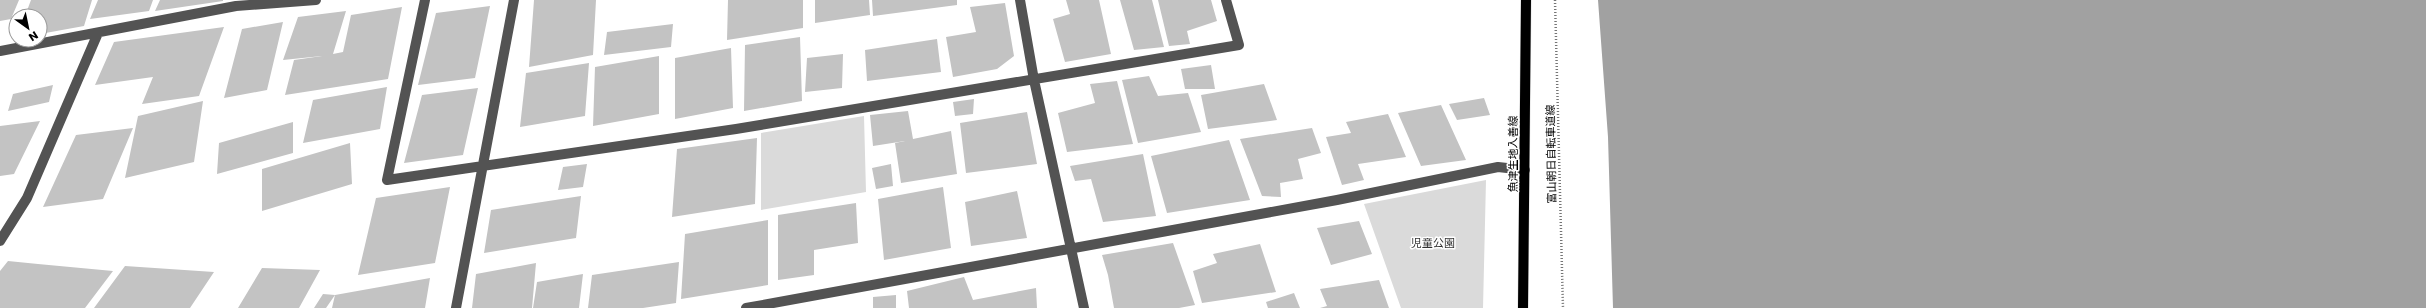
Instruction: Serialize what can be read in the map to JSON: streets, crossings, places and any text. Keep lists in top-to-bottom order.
{
  "streets": {
    "main road": ["魚津生地入善線"],
    "path": ["富山朝日自転車道線"]
  },
  "parks": ["児童公園"],
  "north": "bottom right"
}
